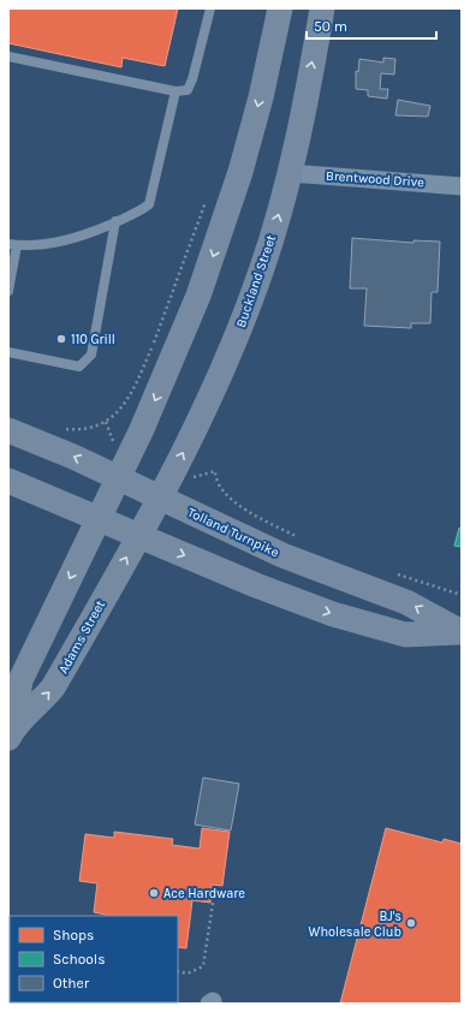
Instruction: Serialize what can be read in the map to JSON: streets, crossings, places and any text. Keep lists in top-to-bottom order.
{
  "streets": {
    "main road": ["Buckland Street", "Tolland Turnpike", "Adams Street"],
    "street": ["Brentwood Drive"]
  },
  "crossings": [
    ["Brentwood Drive", "Buckland Street"],
    ["Buckland Street", "Tolland Turnpike"],
    ["Buckland Street", "Adams Street"],
    ["Tolland Turnpike", "Adams Street"]
  ],
  "places": ["110 Grill", "Ace Hardware", "BJ's Wholesale Club"],
  "legend": ["Shops", "Schools", "Other"],
  "scale_bar": "50 m"
}
